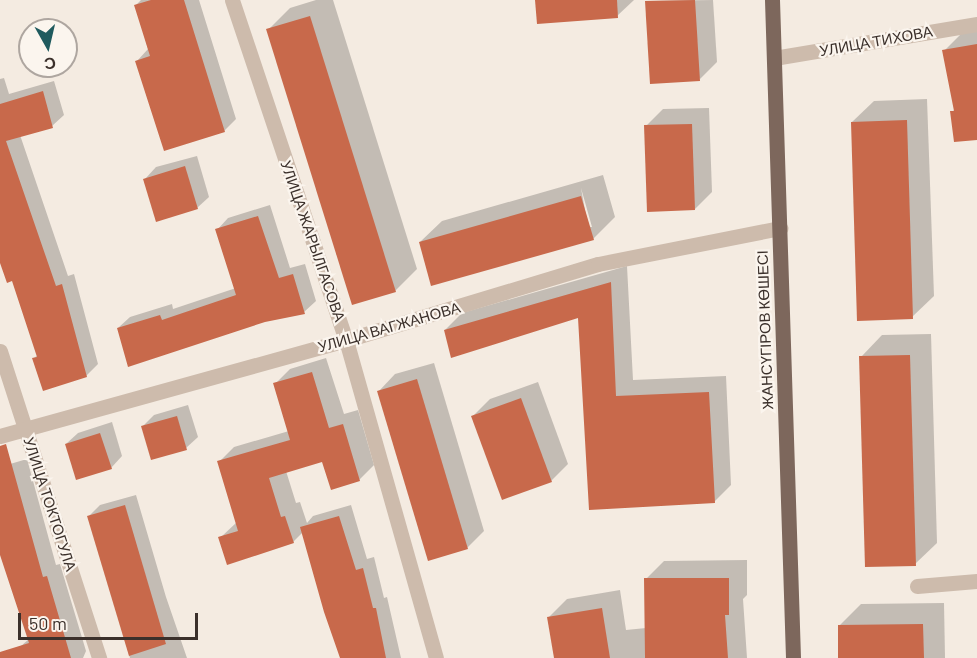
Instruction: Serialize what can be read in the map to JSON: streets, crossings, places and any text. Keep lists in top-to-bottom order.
{
  "streets": {
    "main road": ["ЖАНСҮГІРОВ КӨШЕСІ"],
    "street": [
      "УЛИЦА ТИХОВА",
      "УЛИЦА ЖАРЫЛГАСОВА",
      "УЛИЦА ВАГЖАНОВА",
      "УЛИЦА ТОКТОГУЛА"
    ]
  },
  "crossings": [
    ["УЛИЦА ТИХОВА", "ЖАНСҮГІРОВ КӨШЕСІ"],
    ["УЛИЦА ЖАРЫЛГАСОВА", "УЛИЦА ВАГЖАНОВА"],
    ["УЛИЦА ВАГЖАНОВА", "ЖАНСҮГІРОВ КӨШЕСІ"],
    ["УЛИЦА ВАГЖАНОВА", "УЛИЦА ТОКТОГУЛА"]
  ],
  "scale_bar": "50 m",
  "north": "bottom"
}
